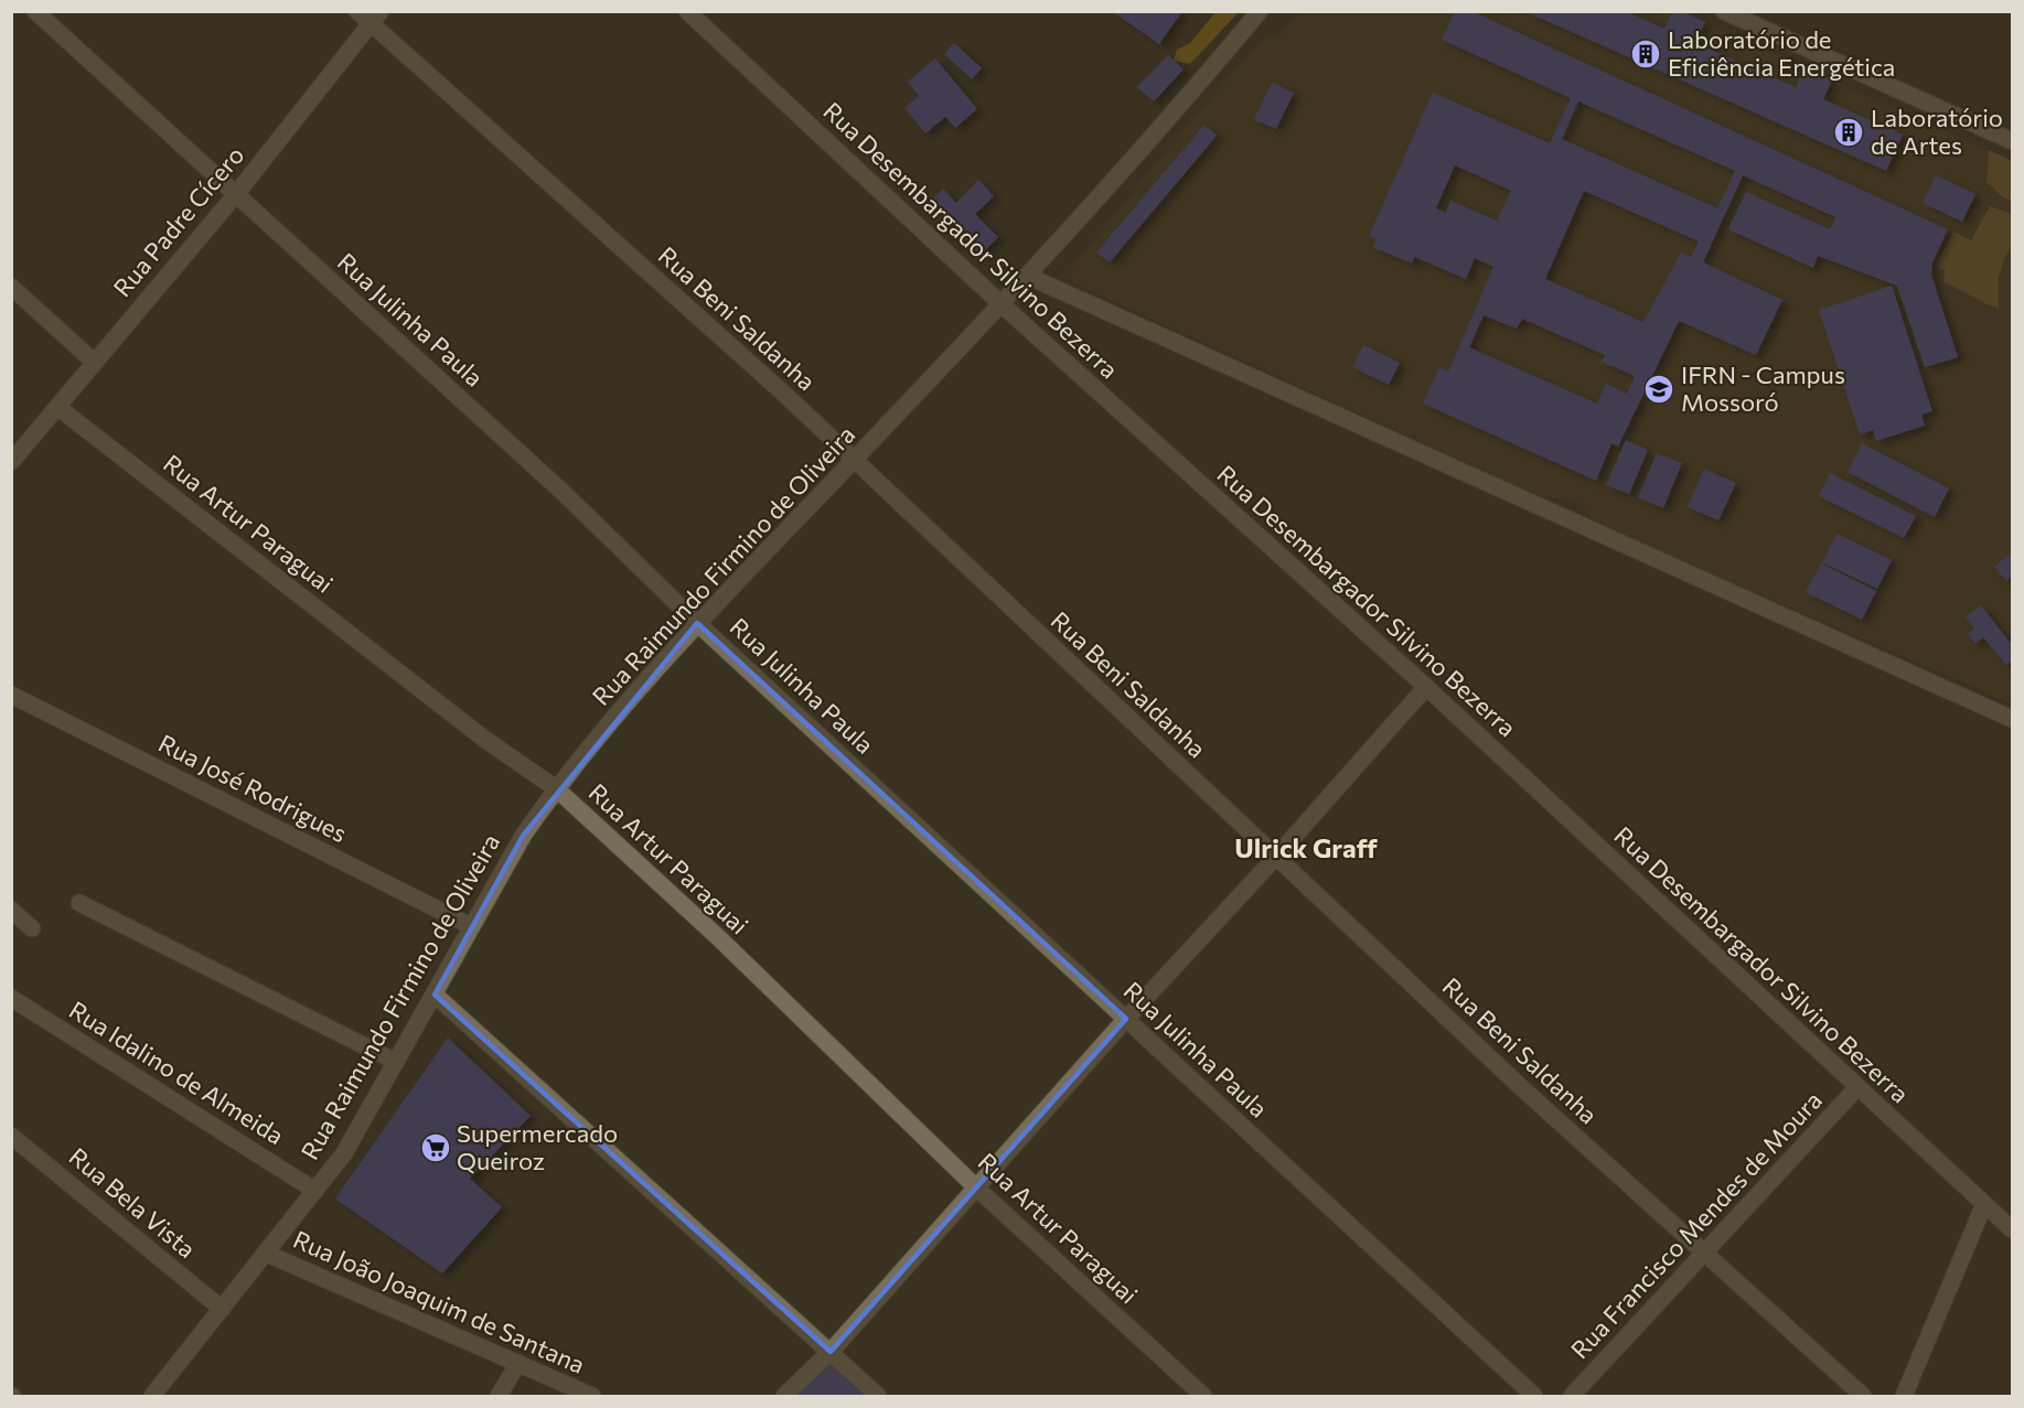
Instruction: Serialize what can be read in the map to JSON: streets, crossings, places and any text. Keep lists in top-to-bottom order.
{
  "streets": {
    "street": [
      "Rua Padre Cícero",
      "Rua Desembargador Silvino Bezerra",
      "Rua Beni Saldanha",
      "Rua Julinha Paula",
      "Rua Artur Paraguai",
      "Rua Raimundo Firmino de Oliveira",
      "Rua José Rodrigues",
      "Rua Idalino de Almeida",
      "Rua Bela Vista",
      "Rua Francisco Mendes de Moura",
      "Rua João Joaquim de Santana"
    ]
  },
  "crossings": [
    ["Rua Padre Cícero", "Rua Beni Saldanha"],
    ["Rua Padre Cícero", "Rua Julinha Paula"],
    ["Rua Padre Cícero", "Rua Artur Paraguai"],
    ["Rua Desembargador Silvino Bezerra", "Rua Raimundo Firmino de Oliveira"],
    ["Rua Desembargador Silvino Bezerra", "Rua Francisco Mendes de Moura"],
    ["Rua Beni Saldanha", "Rua Raimundo Firmino de Oliveira"],
    ["Rua Beni Saldanha", "Rua Francisco Mendes de Moura"],
    ["Rua Julinha Paula", "Rua Raimundo Firmino de Oliveira"],
    ["Rua Artur Paraguai", "Rua Raimundo Firmino de Oliveira"],
    ["Rua Raimundo Firmino de Oliveira", "Rua José Rodrigues"],
    ["Rua Raimundo Firmino de Oliveira", "Rua Idalino de Almeida"],
    ["Rua Raimundo Firmino de Oliveira", "Rua Bela Vista"],
    ["Rua Raimundo Firmino de Oliveira", "Rua João Joaquim de Santana"]
  ],
  "districts": ["Ulrick Graff"],
  "places": {
    "building": ["Laboratório de Eficiência Energética", "Laboratório de Artes"],
    "school or university": ["IFRN - Campus Mossoró"],
    "supermarket": ["Supermercado Queiroz"]
  }
}
